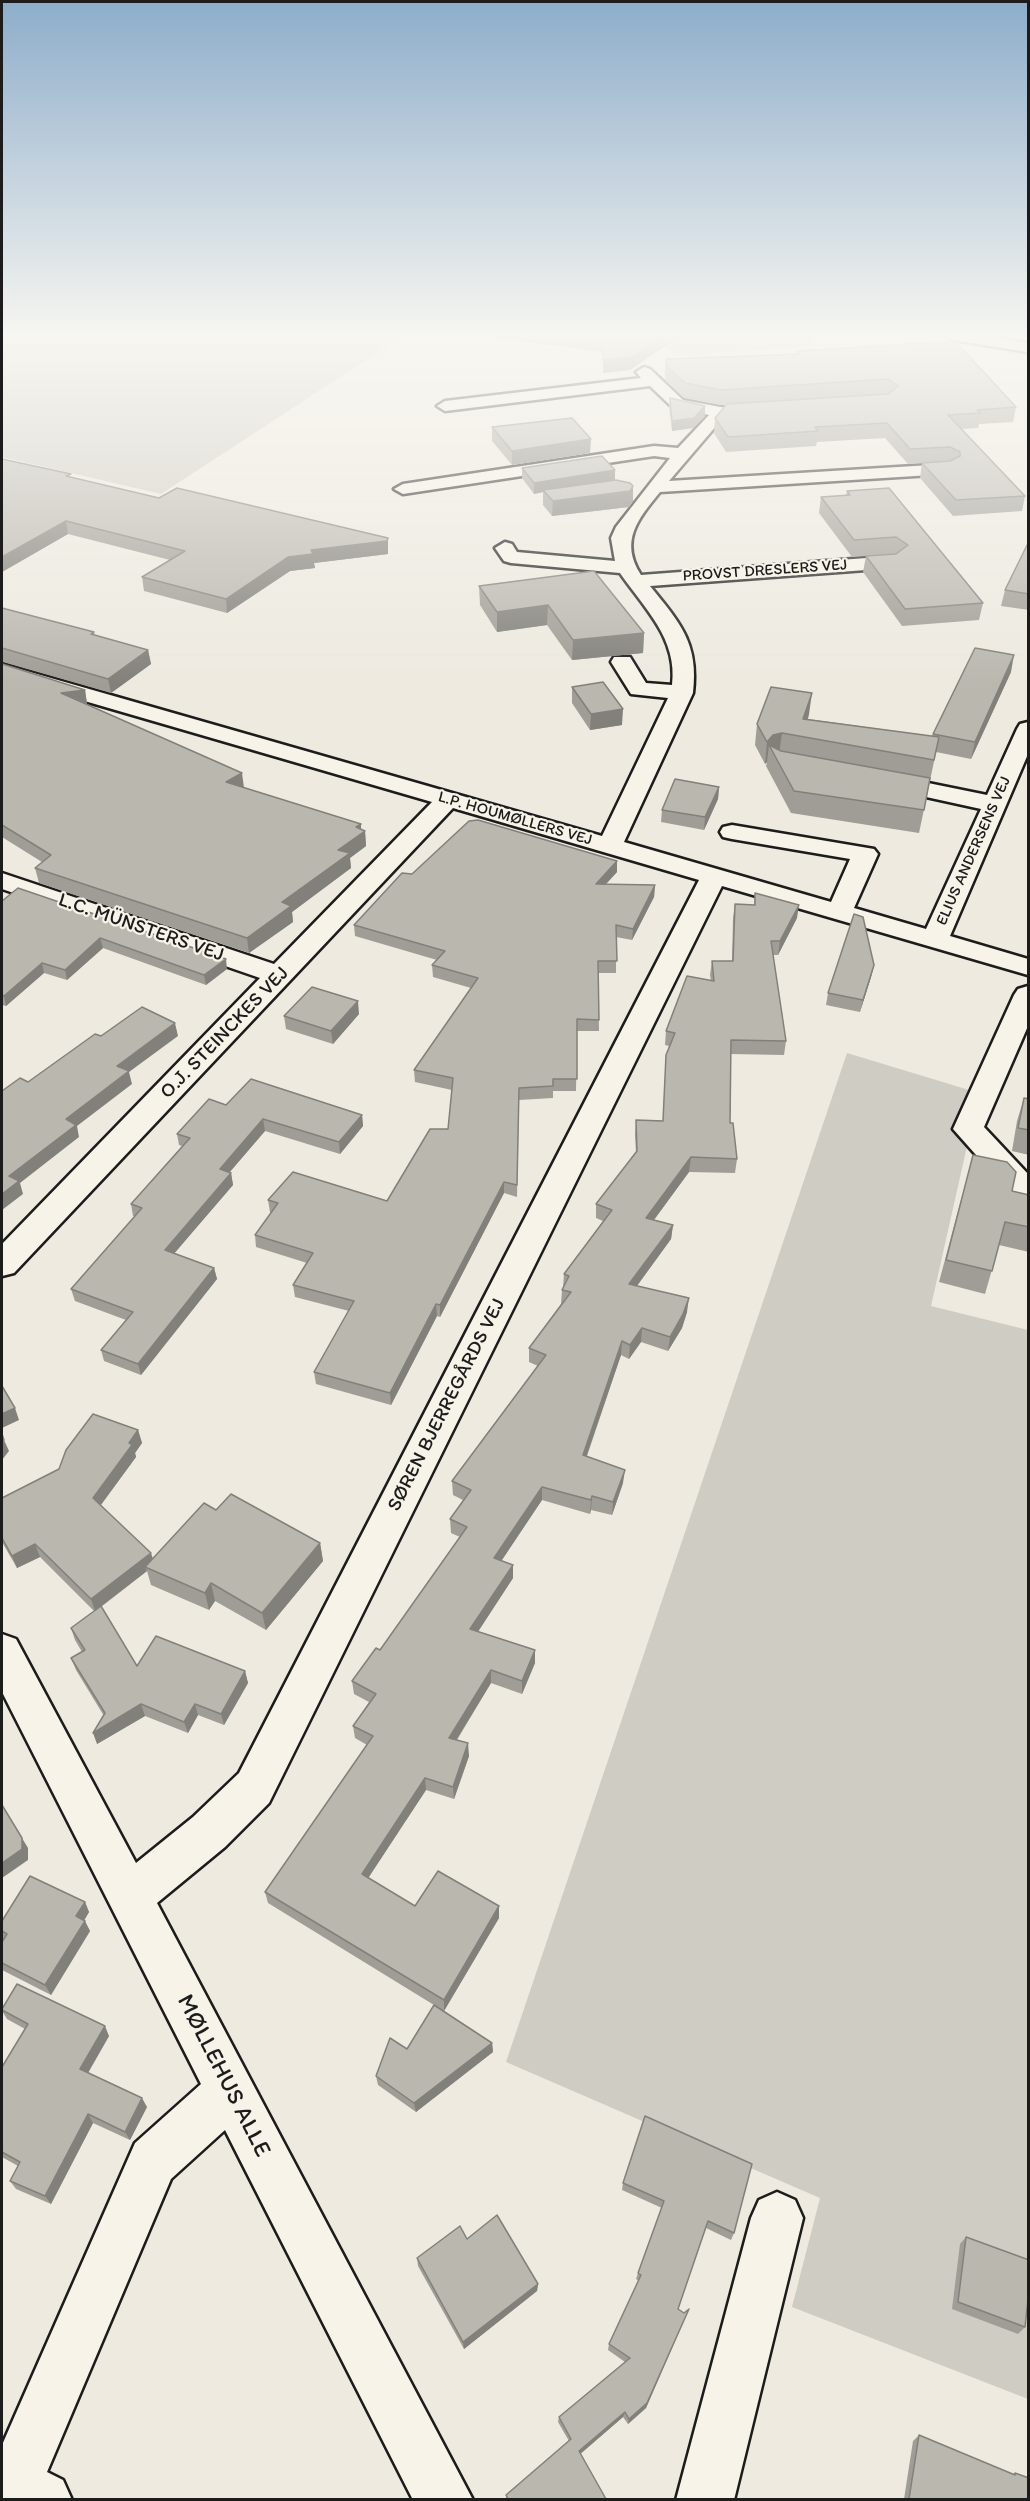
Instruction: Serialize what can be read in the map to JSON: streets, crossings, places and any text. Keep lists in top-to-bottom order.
{
  "streets": {
    "street": [
      "PROVST DRESLERS VEJ",
      "L.P. HOUMØLLERS VEJ",
      "ELIUS ANDERSENS VEJ",
      "L.C. MÜNSTERS VEJ",
      "O.J. STEINCKES VEJ",
      "SØREN BJERREGÅRDS VEJ",
      "MØLLEHUS ALLE"
    ]
  },
  "crossings": [
    ["L.P. HOUMØLLERS VEJ", "ELIUS ANDERSENS VEJ"],
    ["L.P. HOUMØLLERS VEJ", "O.J. STEINCKES VEJ"],
    ["L.P. HOUMØLLERS VEJ", "SØREN BJERREGÅRDS VEJ"],
    ["L.C. MÜNSTERS VEJ", "O.J. STEINCKES VEJ"],
    ["SØREN BJERREGÅRDS VEJ", "MØLLEHUS ALLE"]
  ]
}
